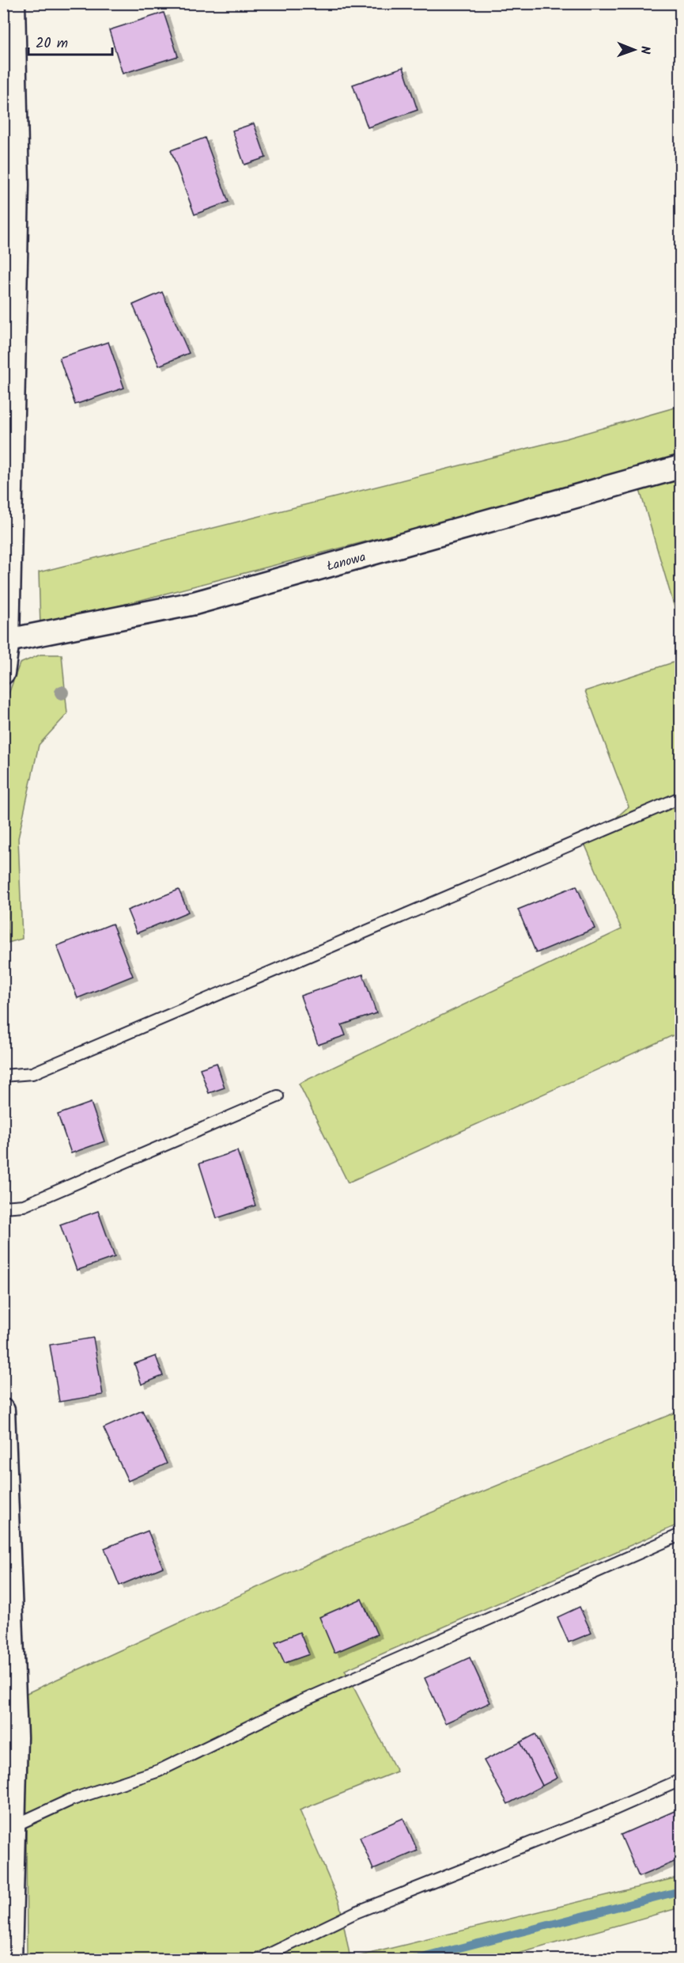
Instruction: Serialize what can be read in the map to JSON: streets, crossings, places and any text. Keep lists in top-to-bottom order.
{
  "streets": {
    "street": ["Łanowa"]
  },
  "scale_bar": "20 m",
  "north": "right"
}
